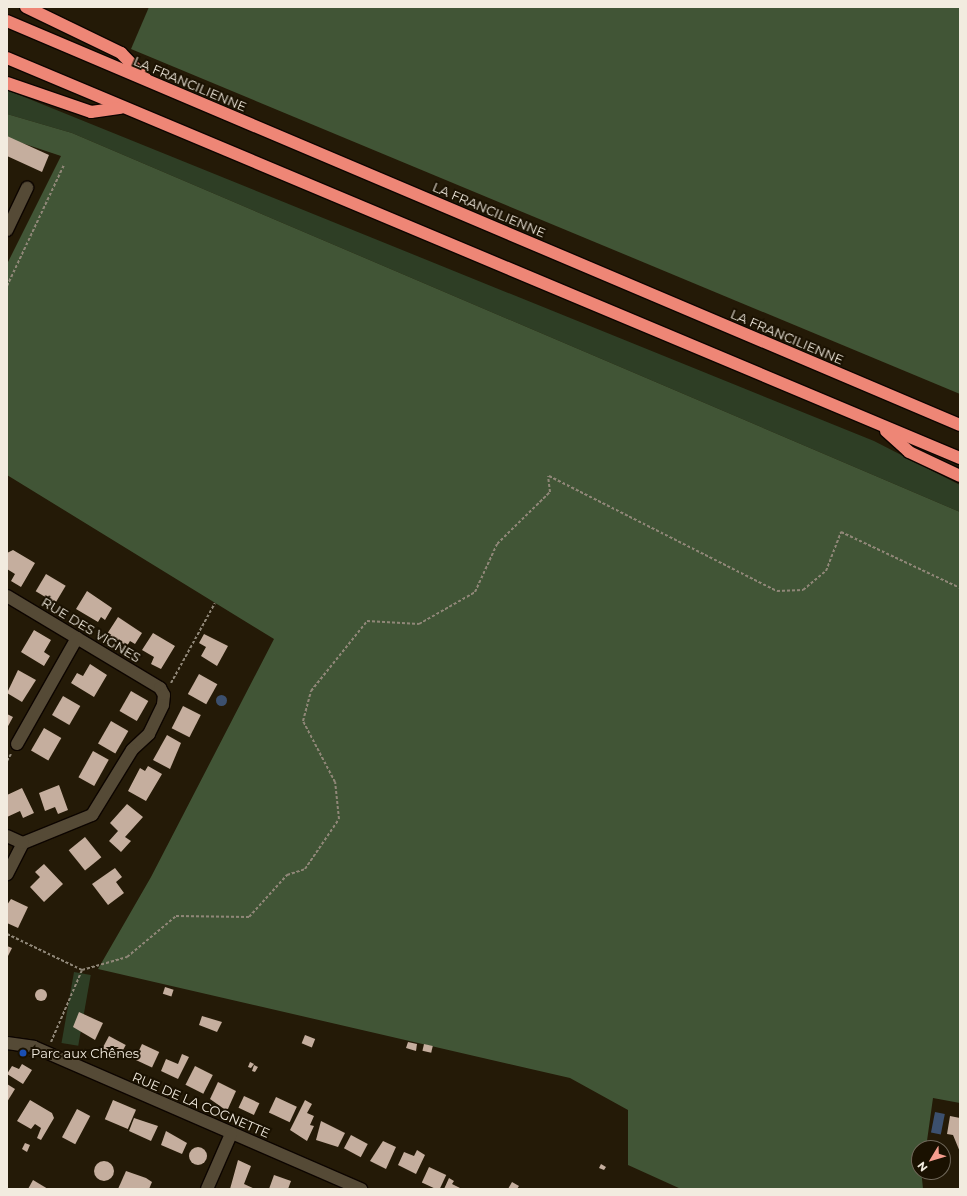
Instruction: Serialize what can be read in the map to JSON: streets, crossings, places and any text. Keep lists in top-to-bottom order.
{
  "streets": {
    "highway": ["LA FRANCILIENNE"],
    "street": ["RUE DES VIGNES", "RUE DE LA COGNETTE"]
  },
  "places": ["Parc aux Chênes"],
  "north": "bottom left"
}
